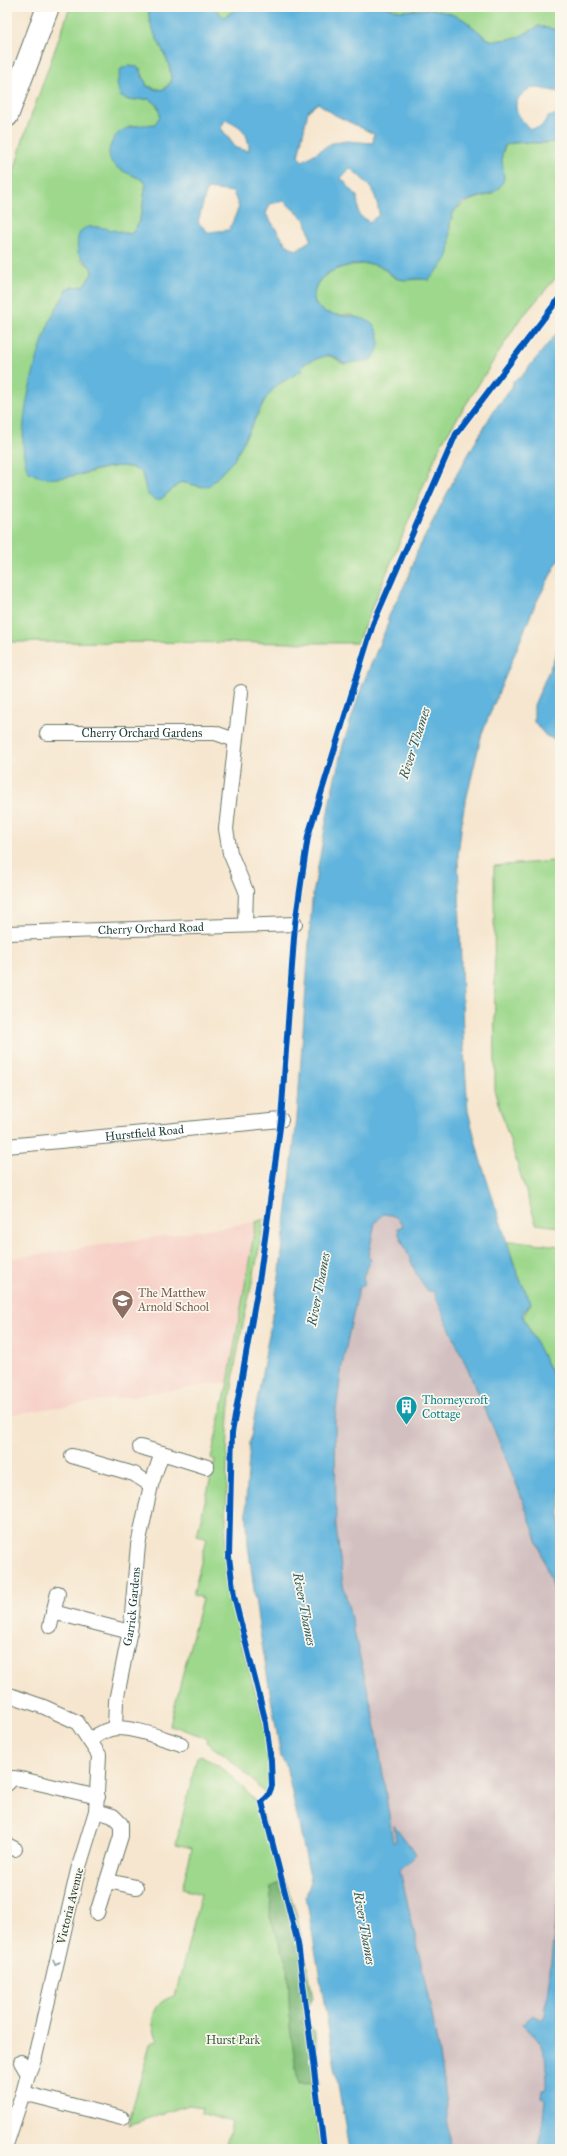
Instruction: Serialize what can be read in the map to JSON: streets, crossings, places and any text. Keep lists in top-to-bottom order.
{
  "streets": {
    "street": [
      "Cherry Orchard Gardens",
      "Cherry Orchard Road",
      "Hurstfield Road",
      "Garrick Gardens",
      "Victoria Avenue"
    ]
  },
  "one_way": ["Victoria Avenue"],
  "water": ["River Thames"],
  "parks": ["Hurst Park"],
  "places": {
    "school or university": ["The Matthew Arnold School"],
    "building": ["Thorneycroft Cottage"]
  }
}
